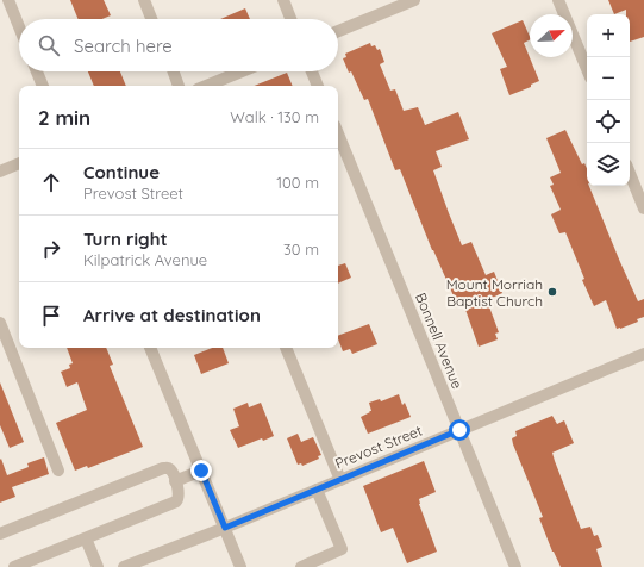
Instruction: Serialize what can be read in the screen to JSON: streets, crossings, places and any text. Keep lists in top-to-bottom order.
{
  "streets": {
    "street": ["Bonnell Avenue", "Prevost Street"]
  },
  "crossings": [
    ["Bonnell Avenue", "Prevost Street"]
  ],
  "places": ["Mount Morriah Baptist Church"],
  "north": "top right",
  "page": {
    "map_buttons": ["+", "−"],
    "search": "Search here",
    "heading": ["2 min", "Walk · 130 m"],
    "list": [
      ["Continue", "Prevost Street", "100 m"],
      ["Turn right", "Kilpatrick Avenue", "30 m"],
      "Arrive at destination"
    ]
  }
}
